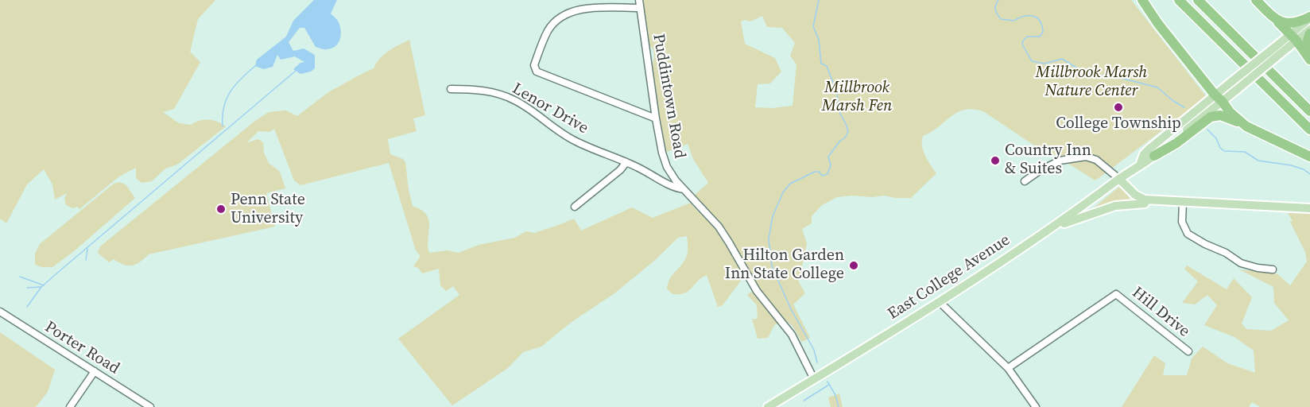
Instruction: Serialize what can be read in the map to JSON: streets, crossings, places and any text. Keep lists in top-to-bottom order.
{
  "streets": {
    "main road": ["East College Avenue"],
    "street": [
      "Puddintown Road",
      "Lenor Drive",
      "Hill Drive",
      "Porter Road"
    ]
  },
  "crossings": [
    ["Puddintown Road", "Lenor Drive"],
    ["Puddintown Road", "East College Avenue"]
  ],
  "parks": ["Millbrook Marsh Nature Center", "Millbrook Marsh Fen"],
  "places": [
    "College Township",
    "Country Inn & Suites",
    "Penn State University",
    "Hilton Garden Inn State College"
  ]
}
